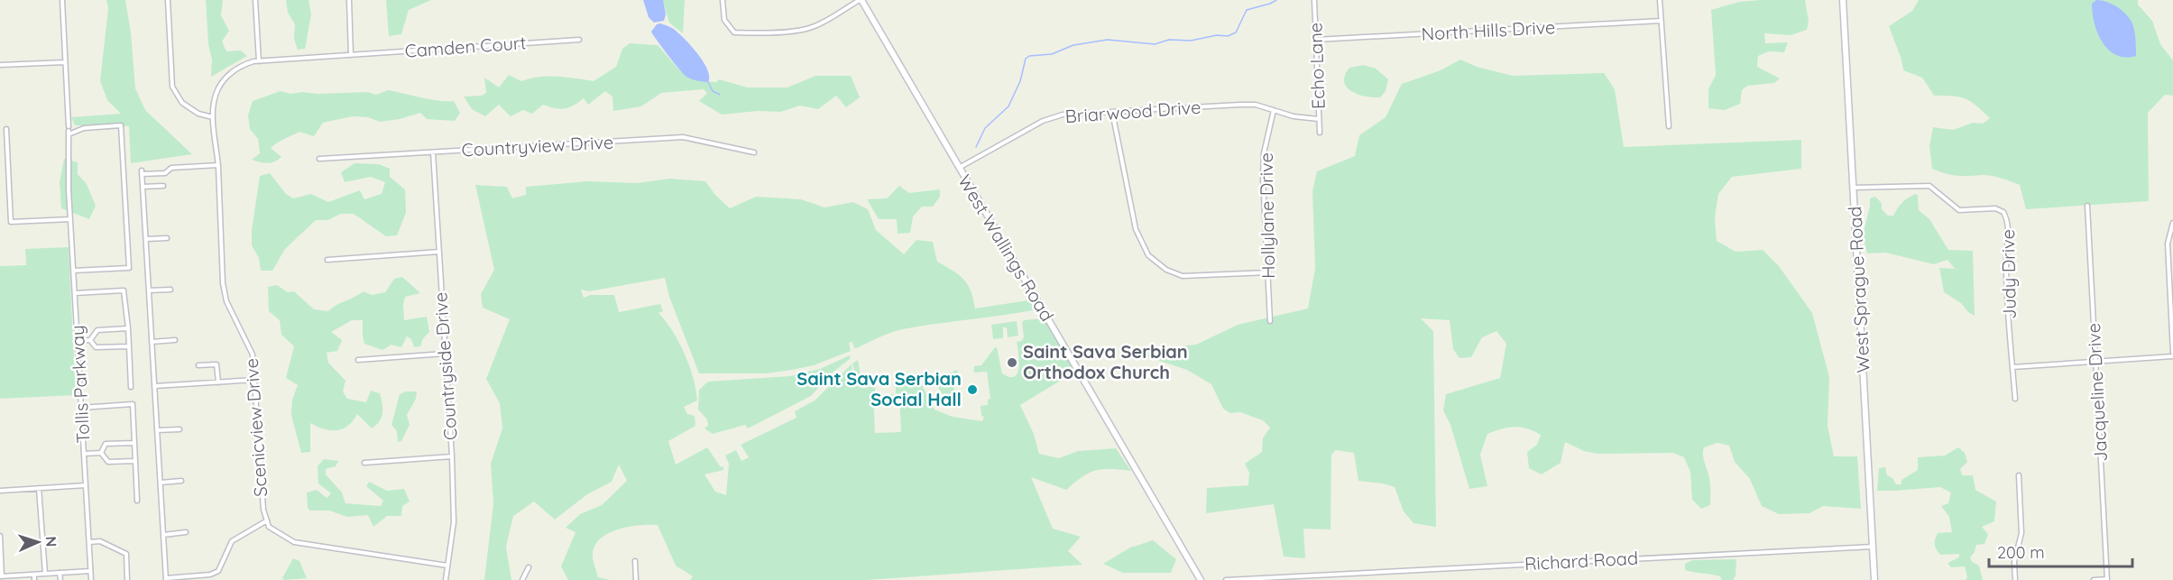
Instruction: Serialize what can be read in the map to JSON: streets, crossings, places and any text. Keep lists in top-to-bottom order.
{
  "streets": {
    "street": [
      "North Hills Drive",
      "Camden Court",
      "Echo Lane",
      "Briarwood Drive",
      "Countryview Drive",
      "Hollylane Drive",
      "West Wallings Road",
      "Judy Drive",
      "West Sprague Road",
      "Countryside Drive",
      "Tollis Parkway",
      "Jacqueline Drive",
      "Scenicview Drive",
      "Richard Road"
    ]
  },
  "crossings": [
    ["North Hills Drive", "Echo Lane"],
    ["Camden Court", "Scenicview Drive"],
    ["Echo Lane", "Briarwood Drive"],
    ["Briarwood Drive", "Hollylane Drive"],
    ["Briarwood Drive", "West Wallings Road"],
    ["Countryview Drive", "Countryside Drive"],
    ["Judy Drive", "West Sprague Road"],
    ["West Sprague Road", "Richard Road"],
    ["Countryside Drive", "Scenicview Drive"]
  ],
  "places": ["Saint Sava Serbian Orthodox Church", "Saint Sava Serbian Social Hall"],
  "scale_bar": "200 m",
  "north": "right"
}
